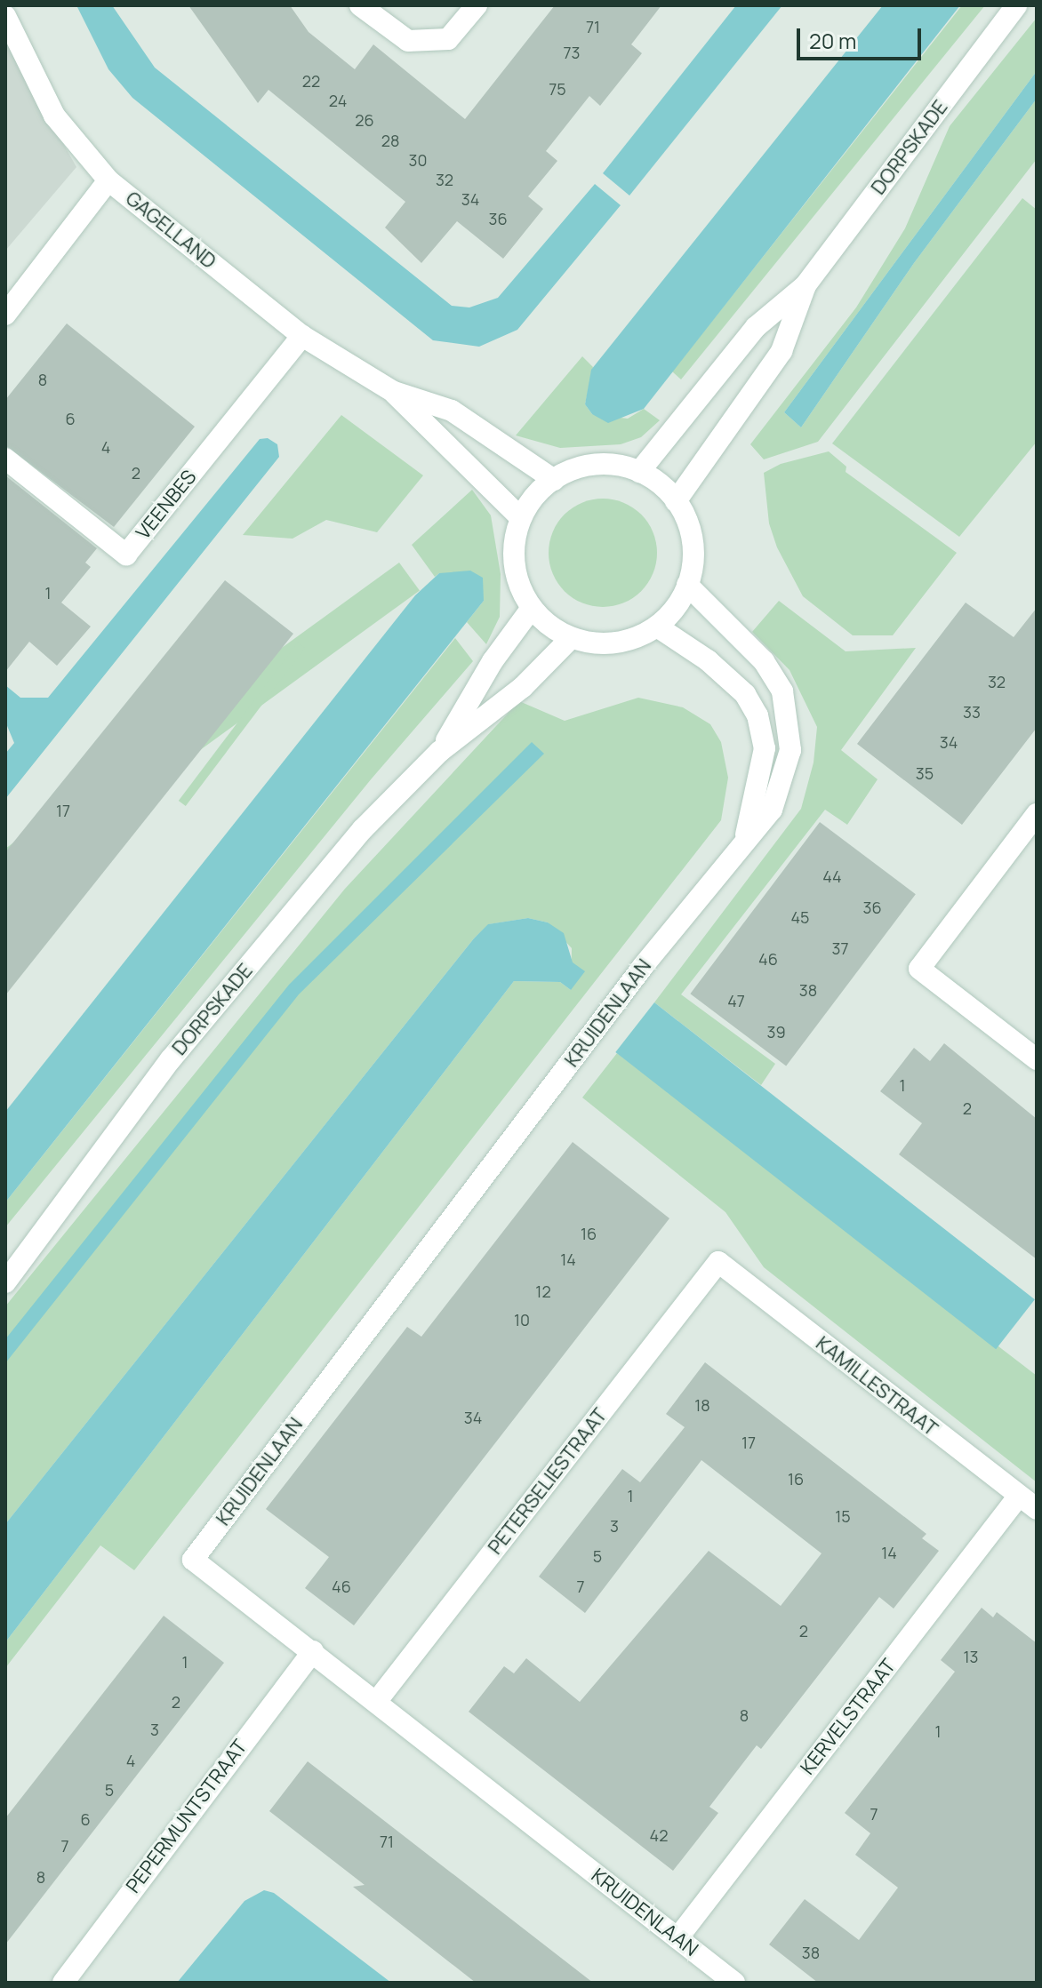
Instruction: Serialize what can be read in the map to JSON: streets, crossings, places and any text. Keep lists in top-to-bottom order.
{
  "streets": {
    "street": [
      "DORPSKADE",
      "GAGELLAND",
      "VEENBES",
      "KRUIDENLAAN",
      "KAMILLESTRAAT",
      "PETERSELIESTRAAT",
      "KERVELSTRAAT",
      "PEPERMUNTSTRAAT"
    ]
  },
  "crossings": [
    ["DORPSKADE", "GAGELLAND"],
    ["DORPSKADE", "KRUIDENLAAN"],
    ["GAGELLAND", "VEENBES"],
    ["GAGELLAND", "KRUIDENLAAN"],
    ["KRUIDENLAAN", "PETERSELIESTRAAT"],
    ["KRUIDENLAAN", "KERVELSTRAAT"],
    ["KRUIDENLAAN", "PEPERMUNTSTRAAT"],
    ["KAMILLESTRAAT", "PETERSELIESTRAAT"],
    ["KAMILLESTRAAT", "KERVELSTRAAT"]
  ],
  "house_numbers": [
    "71",
    "73",
    "22",
    "75",
    "24",
    "26",
    "28",
    "30",
    "32",
    "34",
    "36",
    "8",
    "6",
    "4",
    "2",
    "1",
    "32",
    "33",
    "34",
    "35",
    "17",
    "44",
    "36",
    "45",
    "37",
    "46",
    "38",
    "47",
    "39",
    "1",
    "2",
    "16",
    "14",
    "12",
    "10",
    "18",
    "34",
    "17",
    "16",
    "1",
    "15",
    "3",
    "14",
    "5",
    "46",
    "7",
    "2",
    "13",
    "1",
    "2",
    "8",
    "3",
    "1",
    "4",
    "5",
    "7",
    "6",
    "42",
    "71",
    "7",
    "8",
    "38"
  ],
  "scale_bar": "20 m"
}
